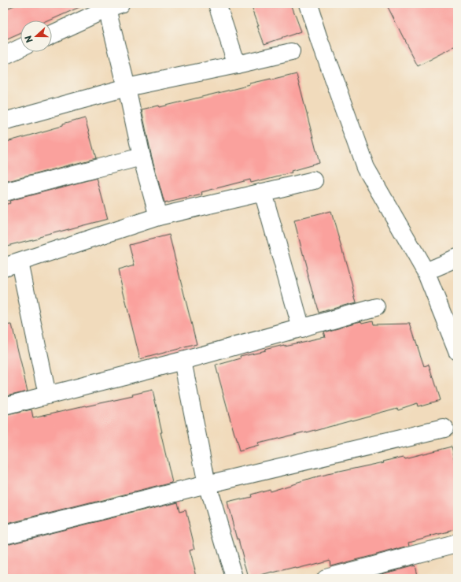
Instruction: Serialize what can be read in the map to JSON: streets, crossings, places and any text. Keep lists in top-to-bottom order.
{
  "north": "left"
}
